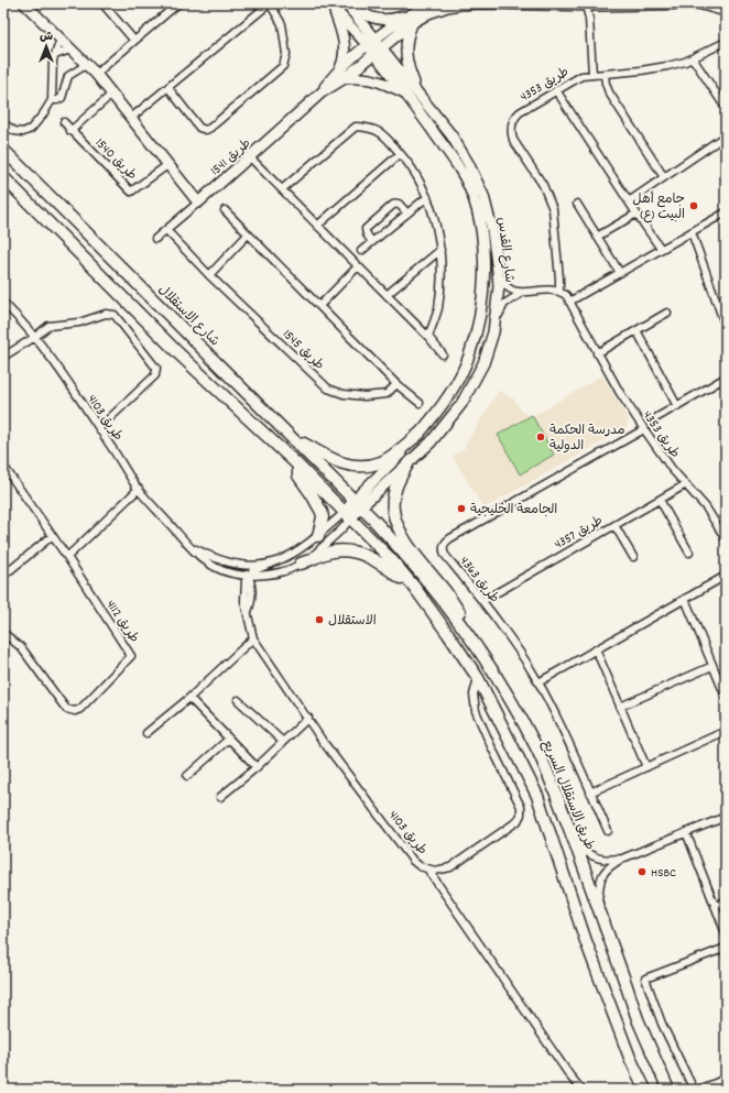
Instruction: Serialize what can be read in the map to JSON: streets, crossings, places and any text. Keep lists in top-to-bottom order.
{
  "streets": {
    "main road": [
      "طريق 1541",
      "شارع القدس",
      "شارع الاستقلال",
      "طريق الاستقلال السريع"
    ],
    "street": [
      "طريق 4353",
      "طريق 1540",
      "طريق 1545",
      "طريق 4103",
      "طريق 4357",
      "طريق 4363",
      "طريق 4112"
    ]
  },
  "crossings": [
    ["طريق 4353", "طريق 4357"],
    ["طريق 4353", "طريق 4363"],
    ["طريق 1541", "شارع القدس"],
    ["طريق 1541", "طريق 1545"],
    ["شارع القدس", "شارع الاستقلال"],
    ["شارع القدس", "طريق 4103"],
    ["شارع القدس", "طريق الاستقلال السريع"],
    ["شارع الاستقلال", "طريق الاستقلال السريع"],
    ["طريق 4357", "طريق 4363"]
  ],
  "places": [
    "جامع أهل البيت (ع)",
    "مدرسة الحكمة الدولية",
    "الجامعة الخليجية",
    "الاستقلال",
    "HSBC"
  ],
  "north": "top"
}
